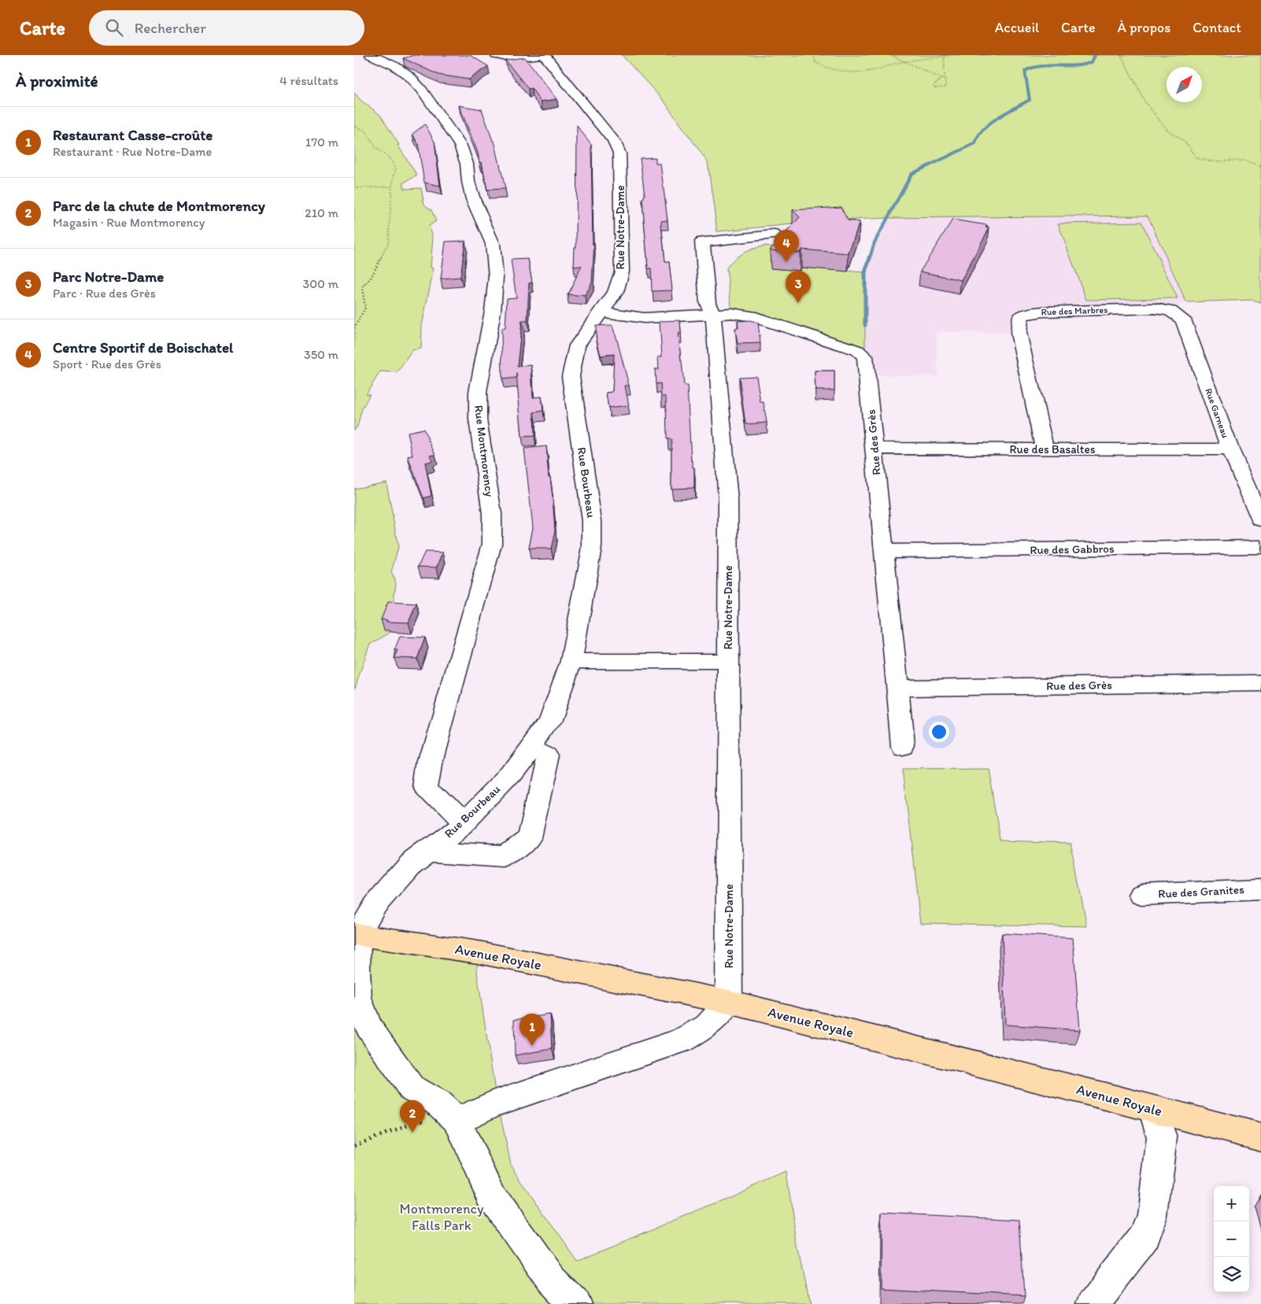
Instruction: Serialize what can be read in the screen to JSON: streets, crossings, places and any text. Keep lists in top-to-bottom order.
{
  "streets": {
    "main road": ["Avenue Royale"],
    "street": [
      "Rue Notre-Dame",
      "Rue des Marbres",
      "Rue Garneau",
      "Rue des Grès",
      "Rue des Basaltes",
      "Rue Montmorency",
      "Rue Bourbeau",
      "Rue des Gabbros",
      "Rue des Granites"
    ]
  },
  "crossings": [
    ["Rue Notre-Dame", "Rue des Grès"],
    ["Rue Notre-Dame", "Rue Bourbeau"],
    ["Rue Notre-Dame", "Avenue Royale"],
    ["Rue des Marbres", "Rue Garneau"],
    ["Rue des Marbres", "Rue des Basaltes"],
    ["Rue Garneau", "Rue des Basaltes"],
    ["Rue des Grès", "Rue des Basaltes"],
    ["Rue des Grès", "Rue des Gabbros"],
    ["Rue Montmorency", "Rue Bourbeau"],
    ["Rue Bourbeau", "Avenue Royale"]
  ],
  "parks": ["Montmorency Falls Park"],
  "north": "top right",
  "page": {
    "header": "Carte",
    "search": "Rechercher",
    "nav": [
      "Accueil",
      "Carte",
      "À propos",
      "Contact"
    ],
    "heading": ["À proximité", "4 résultats"],
    "list": [
      {
        "mark": "1",
        "name": "Restaurant Casse-croûte",
        "note": "Restaurant · Rue Notre-Dame",
        "value": "170 m"
      },
      {
        "mark": "2",
        "name": "Parc de la chute de Montmorency",
        "note": "Magasin · Rue Montmorency",
        "value": "210 m"
      },
      {
        "mark": "3",
        "name": "Parc Notre-Dame",
        "note": "Parc · Rue des Grès",
        "value": "300 m"
      },
      {
        "mark": "4",
        "name": "Centre Sportif de Boischatel",
        "note": "Sport · Rue des Grès",
        "value": "350 m"
      }
    ],
    "pins": [
      "4",
      "3",
      "1",
      "2"
    ],
    "map_buttons": ["+", "−"]
  }
}
